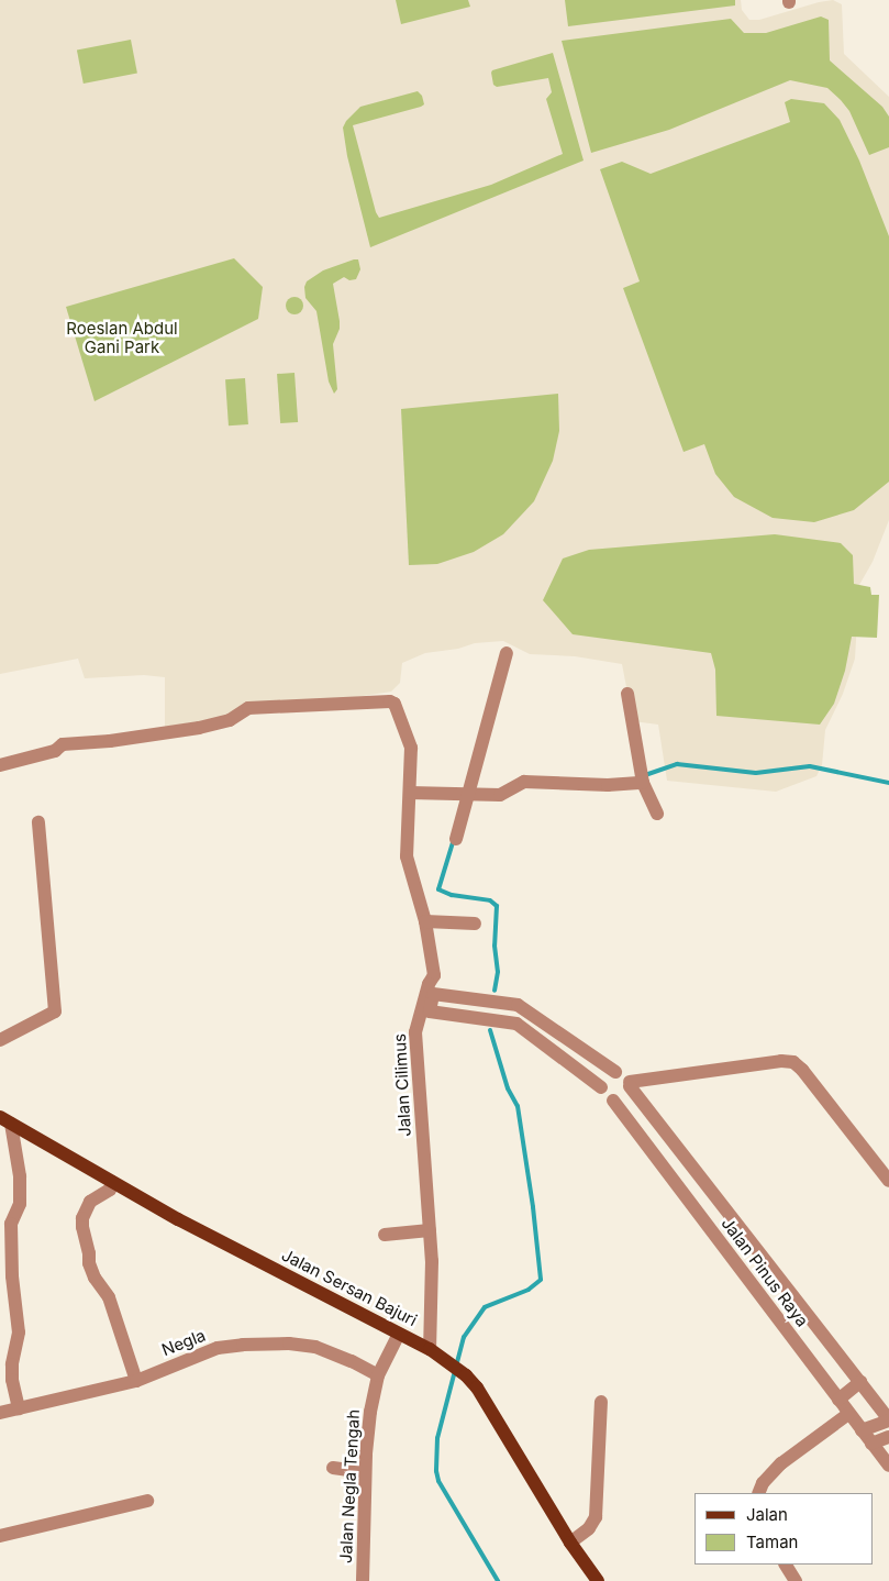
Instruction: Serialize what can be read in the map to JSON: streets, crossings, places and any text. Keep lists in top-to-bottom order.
{
  "streets": {
    "main road": ["Jalan Sersan Bajuri"],
    "street": [
      "Jalan Cilimus",
      "Jalan Pinus Raya",
      "Negla",
      "Jalan Negla Tengah"
    ]
  },
  "crossings": [
    ["Jalan Cilimus", "Jalan Sersan Bajuri"],
    ["Jalan Sersan Bajuri", "Jalan Negla Tengah"],
    ["Negla", "Jalan Negla Tengah"]
  ],
  "parks": ["Roeslan Abdul Gani Park"],
  "legend": ["Jalan", "Taman"]
}
